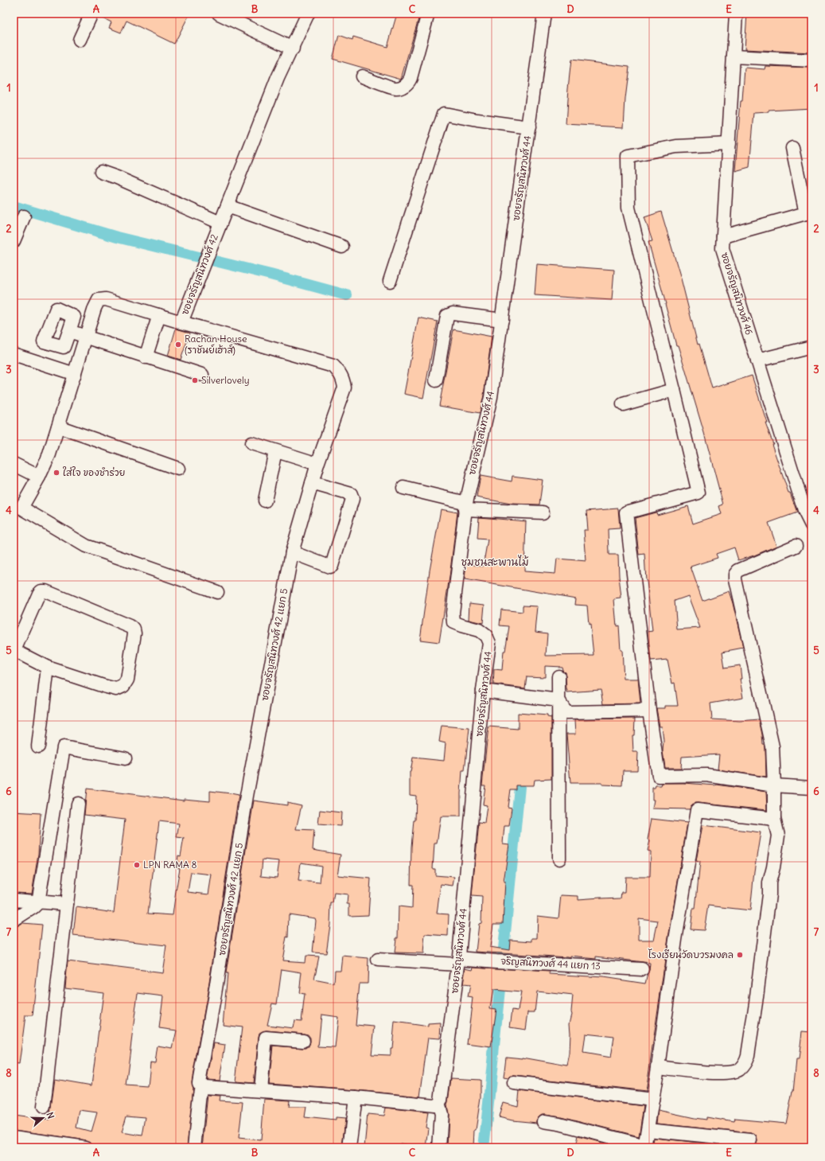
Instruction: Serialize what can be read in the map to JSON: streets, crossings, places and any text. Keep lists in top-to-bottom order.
{
  "streets": {
    "street": [
      "ซอยจรัญสนิทวงศ์ 44",
      "ซอยจรัญสนิทวงศ์ 42",
      "ซอยจรัญสนิทวงศ์ 46",
      "ซอยจรัญสนิทวงศ์ 42 แยก 5",
      "จริญสนิทวงศ์ 44 แยก 13"
    ]
  },
  "crossings": [
    ["ซอยจรัญสนิทวงศ์ 44", "จริญสนิทวงศ์ 44 แยก 13"],
    ["ซอยจรัญสนิทวงศ์ 42", "ซอยจรัญสนิทวงศ์ 42 แยก 5"]
  ],
  "districts": ["ชุมชนสะพานไม้"],
  "places": [
    "Rachan House (ราชันย์เฮ้าส์)",
    "Silverlovely",
    "ใส่ใจ ของชำร่วย",
    "LPN RAMA 8",
    "โรงเรียนวัดบวรมงคล"
  ],
  "north": "right",
  "grid": {
    "columns": [
      "A",
      "B",
      "C",
      "D",
      "E"
    ],
    "rows": [
      "1",
      "2",
      "3",
      "4",
      "5",
      "6",
      "7",
      "8"
    ]
  }
}
